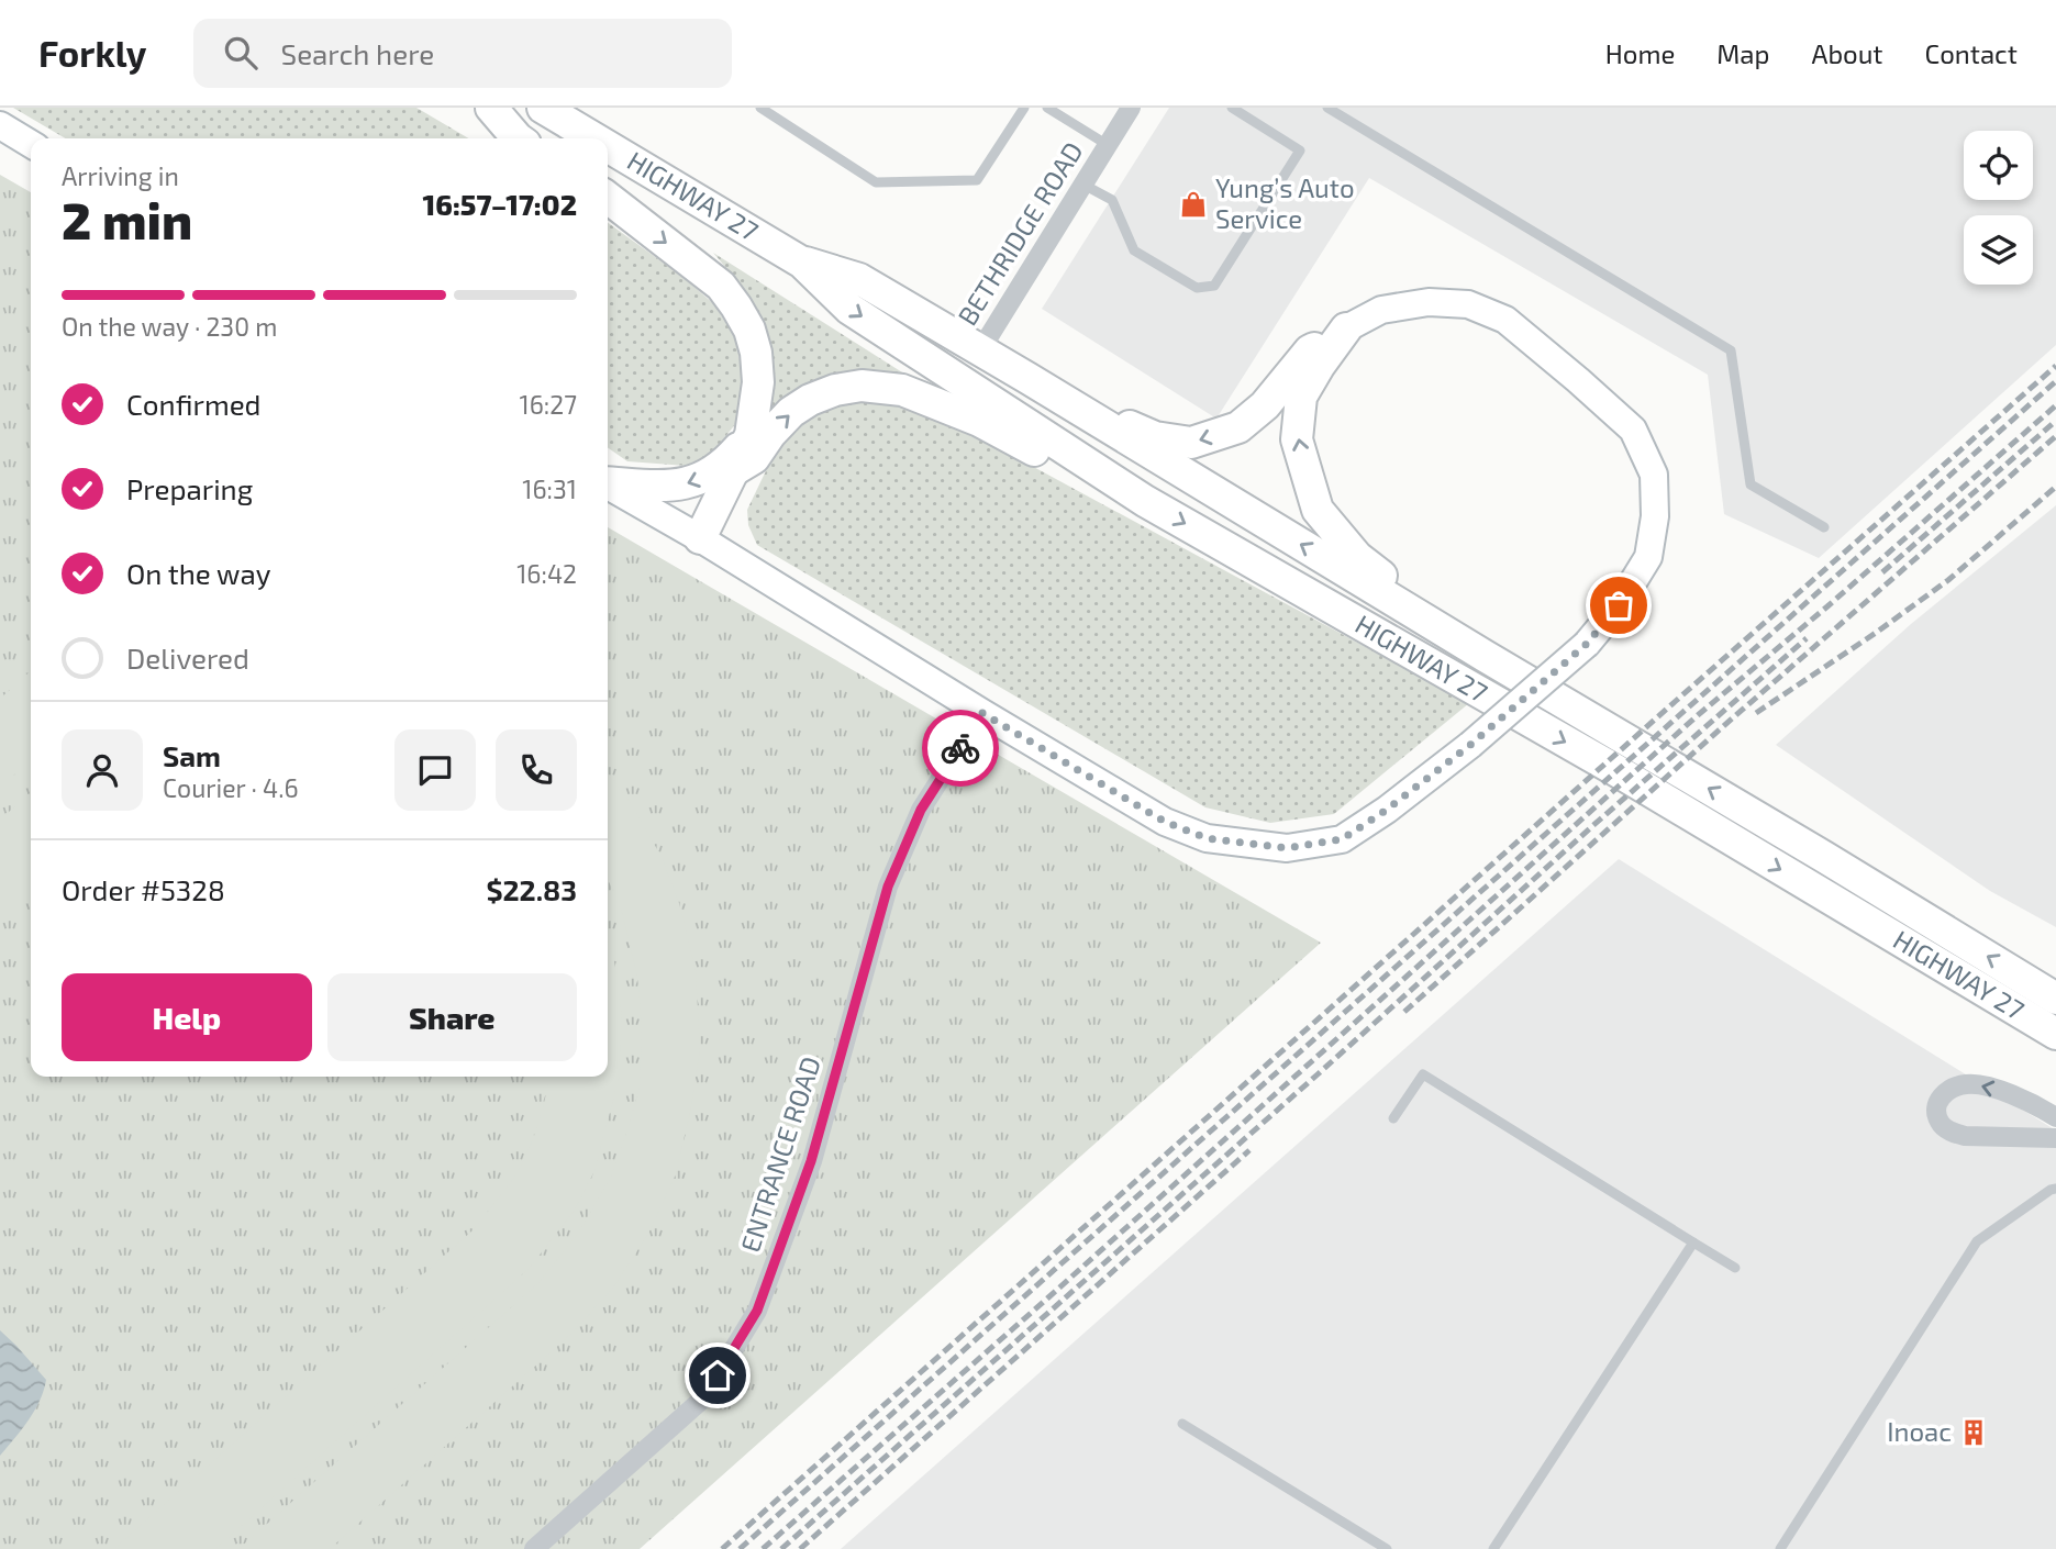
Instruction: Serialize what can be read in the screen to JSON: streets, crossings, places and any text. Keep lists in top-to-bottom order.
{
  "streets": {
    "main road": ["HIGHWAY 27"],
    "street": ["BETHRIDGE ROAD", "ENTRANCE ROAD"]
  },
  "crossings": [
    ["HIGHWAY 27", "BETHRIDGE ROAD"]
  ],
  "places": {
    "shop": ["Yung’s Auto Service"],
    "building": ["Inoac"]
  },
  "page": {
    "header": "Forkly",
    "search": "Search here",
    "nav": [
      "Home",
      "Map",
      "About",
      "Contact"
    ],
    "heading": ["2 min", "Arriving in", "16:57–17:02"],
    "panel": [
      "Sam",
      "Courier · 4.6",
      "Order #5328",
      "$22.83"
    ],
    "bar": "On the way · 230 m",
    "list": [
      ["Confirmed", "16:27"],
      ["Preparing", "16:31"],
      ["On the way", "16:42"],
      "Delivered"
    ],
    "buttons": ["Help", "Share"]
  }
}
